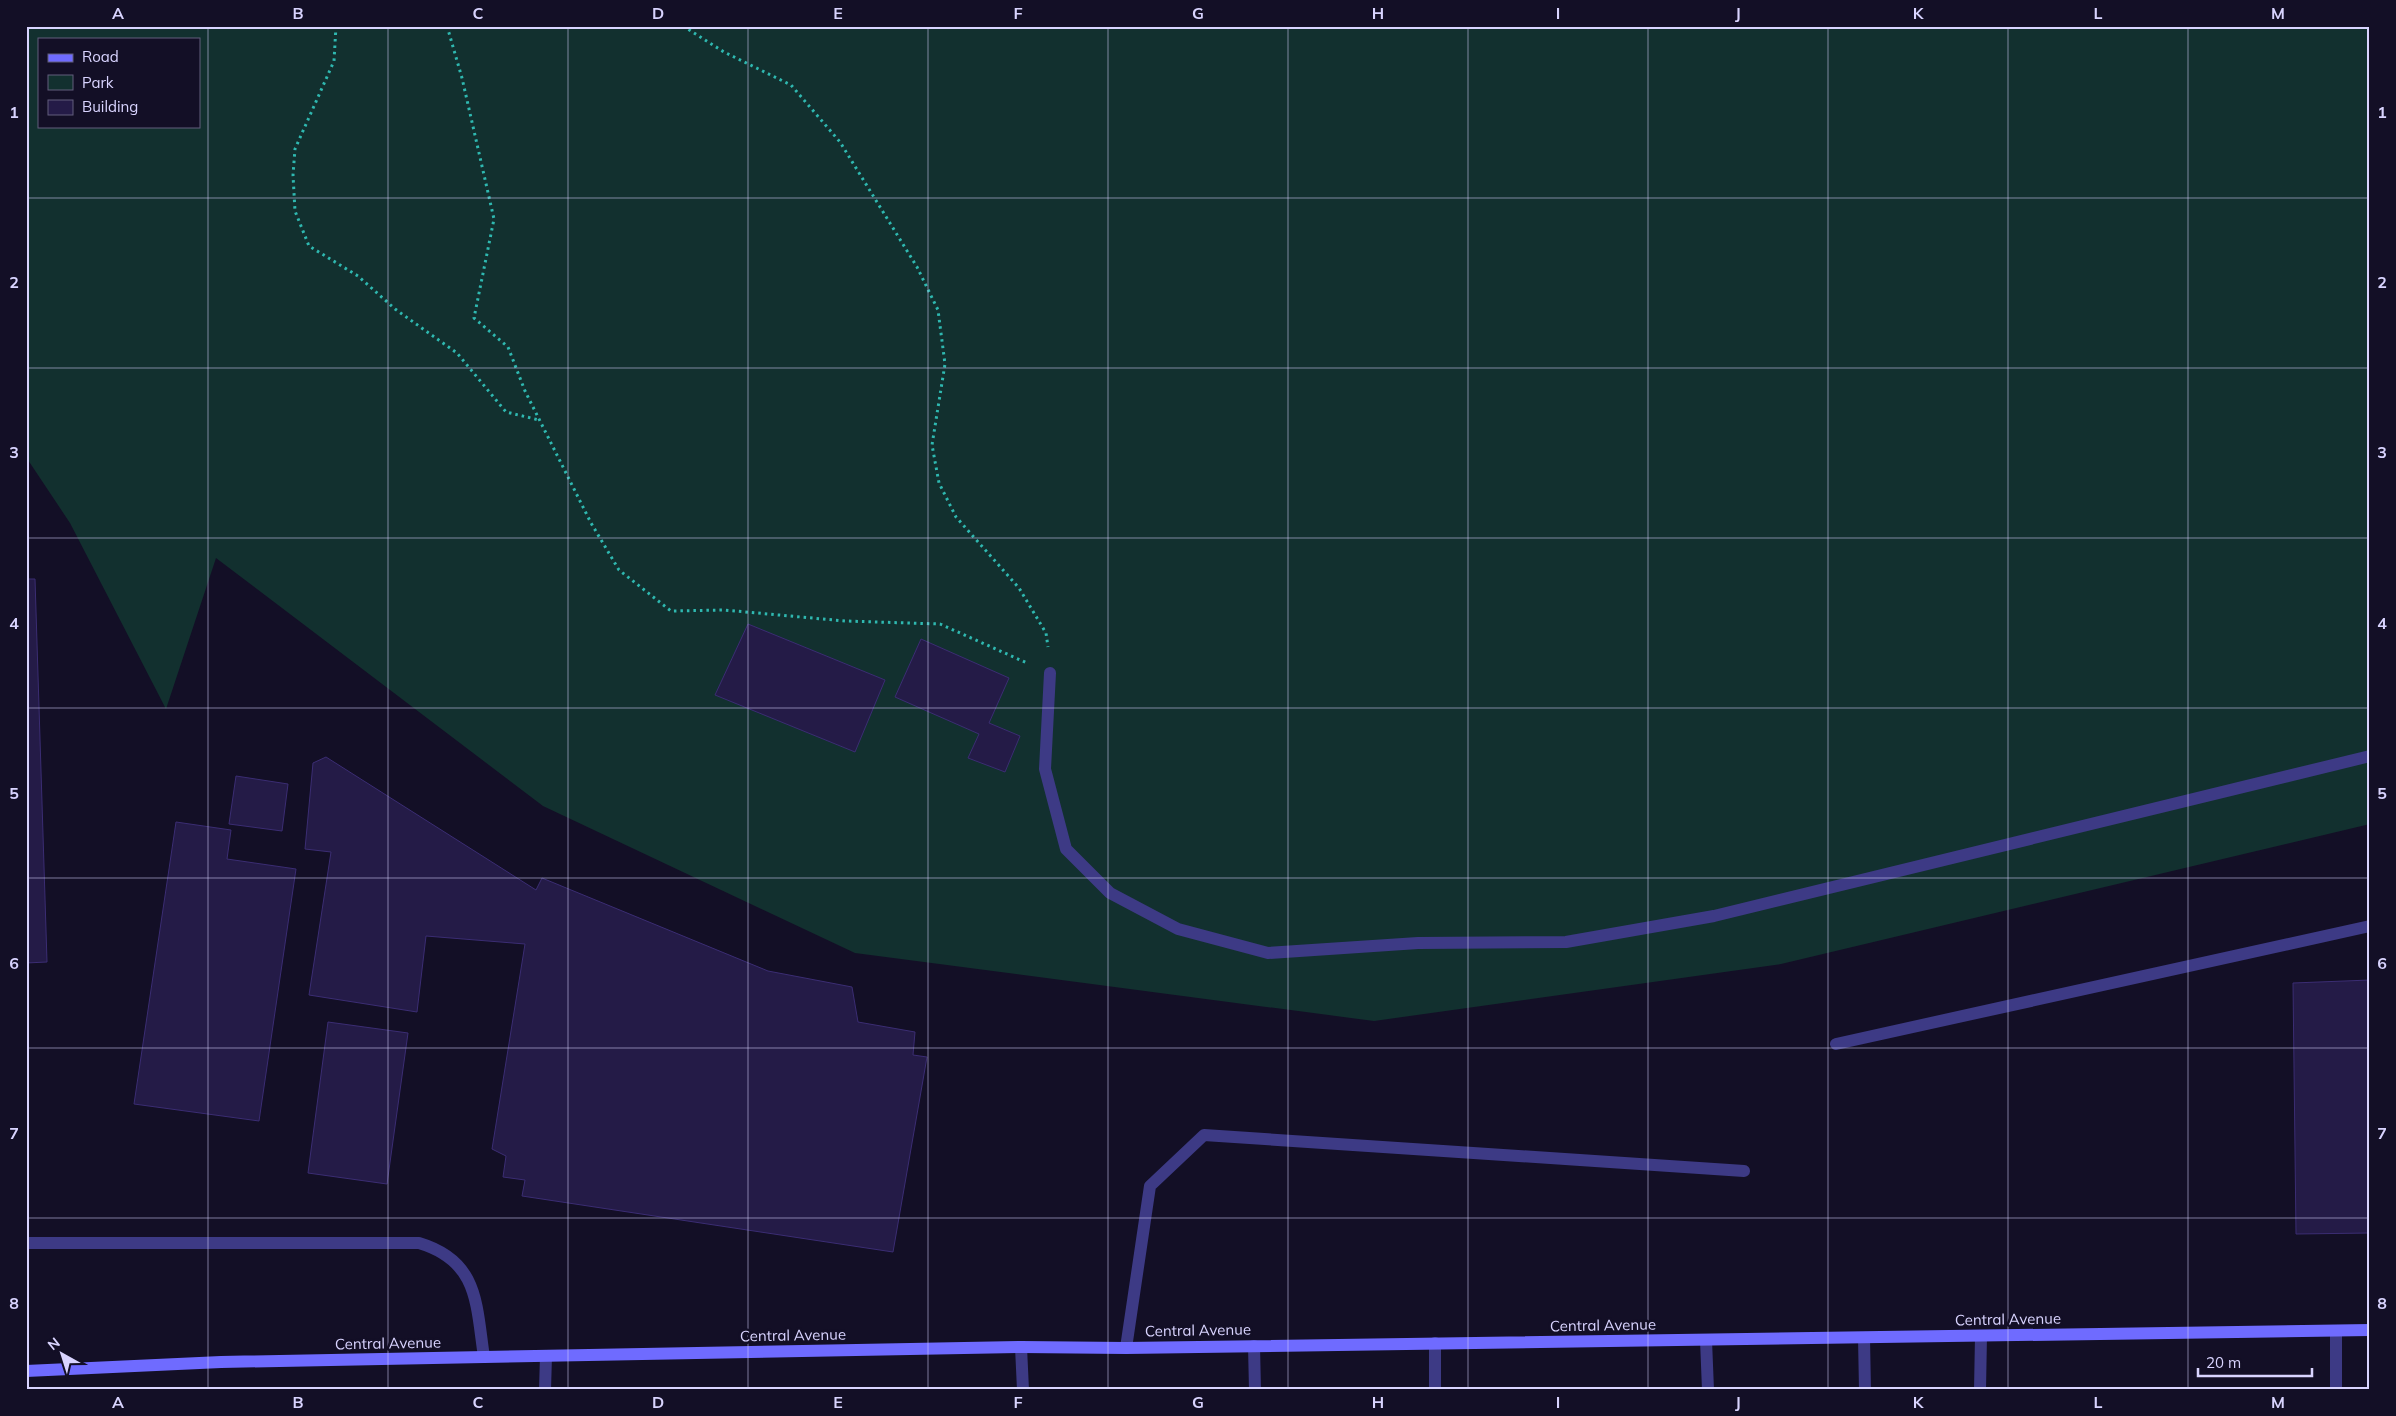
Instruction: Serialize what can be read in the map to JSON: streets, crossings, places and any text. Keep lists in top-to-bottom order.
{
  "streets": {
    "main road": ["Central Avenue"]
  },
  "legend": ["Road", "Park", "Building"],
  "scale_bar": "20 m",
  "north": "top left",
  "grid": {
    "columns": [
      "A",
      "B",
      "C",
      "D",
      "E",
      "F",
      "G",
      "H",
      "I",
      "J",
      "K",
      "L",
      "M"
    ],
    "rows": [
      "1",
      "2",
      "3",
      "4",
      "5",
      "6",
      "7",
      "8"
    ]
  }
}
